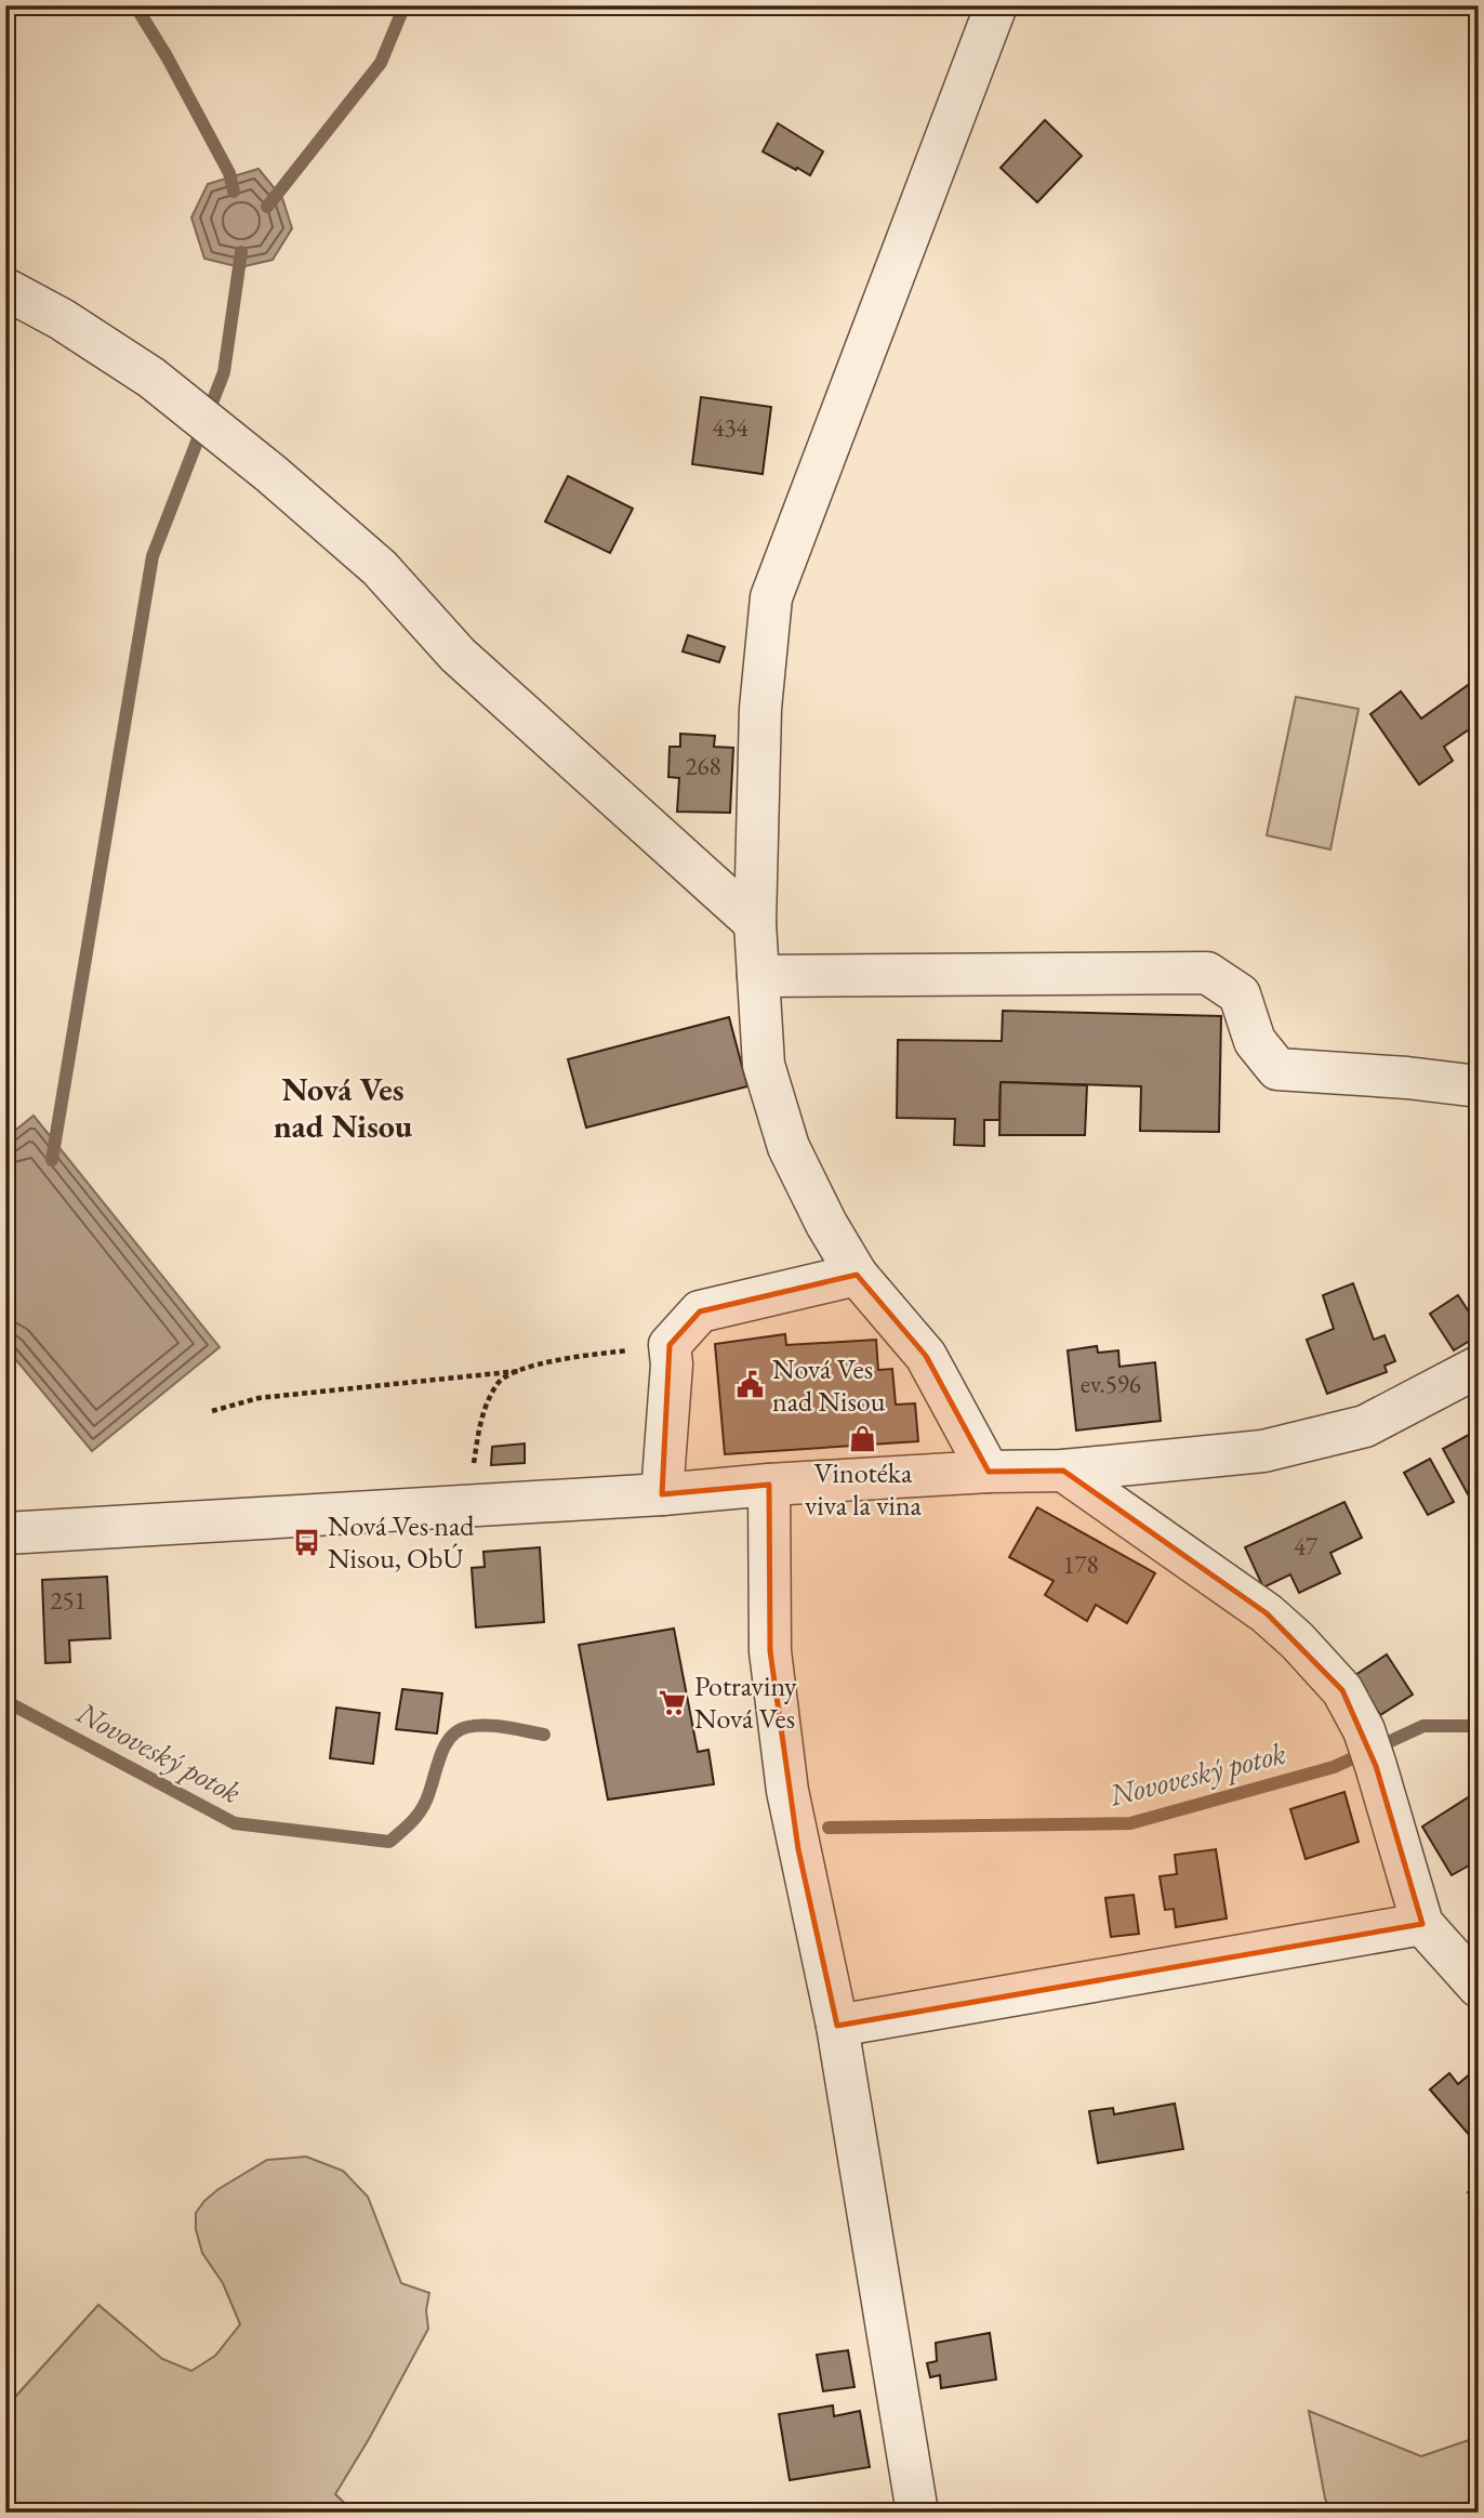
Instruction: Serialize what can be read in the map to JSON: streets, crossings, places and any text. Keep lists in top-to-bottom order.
{
  "districts": ["Nová Ves nad Nisou"],
  "water": ["Novoveský potok"],
  "places": {
    "public building": ["Nová Ves nad Nisou"],
    "shop": ["Vinotéka viva la vina"],
    "bus stop": ["Nová Ves nad Nisou, ObÚ"],
    "supermarket": ["Potraviny Nová Ves"]
  },
  "house_numbers": [
    "434",
    "268",
    "ev.596",
    "47",
    "178",
    "251"
  ]
}
